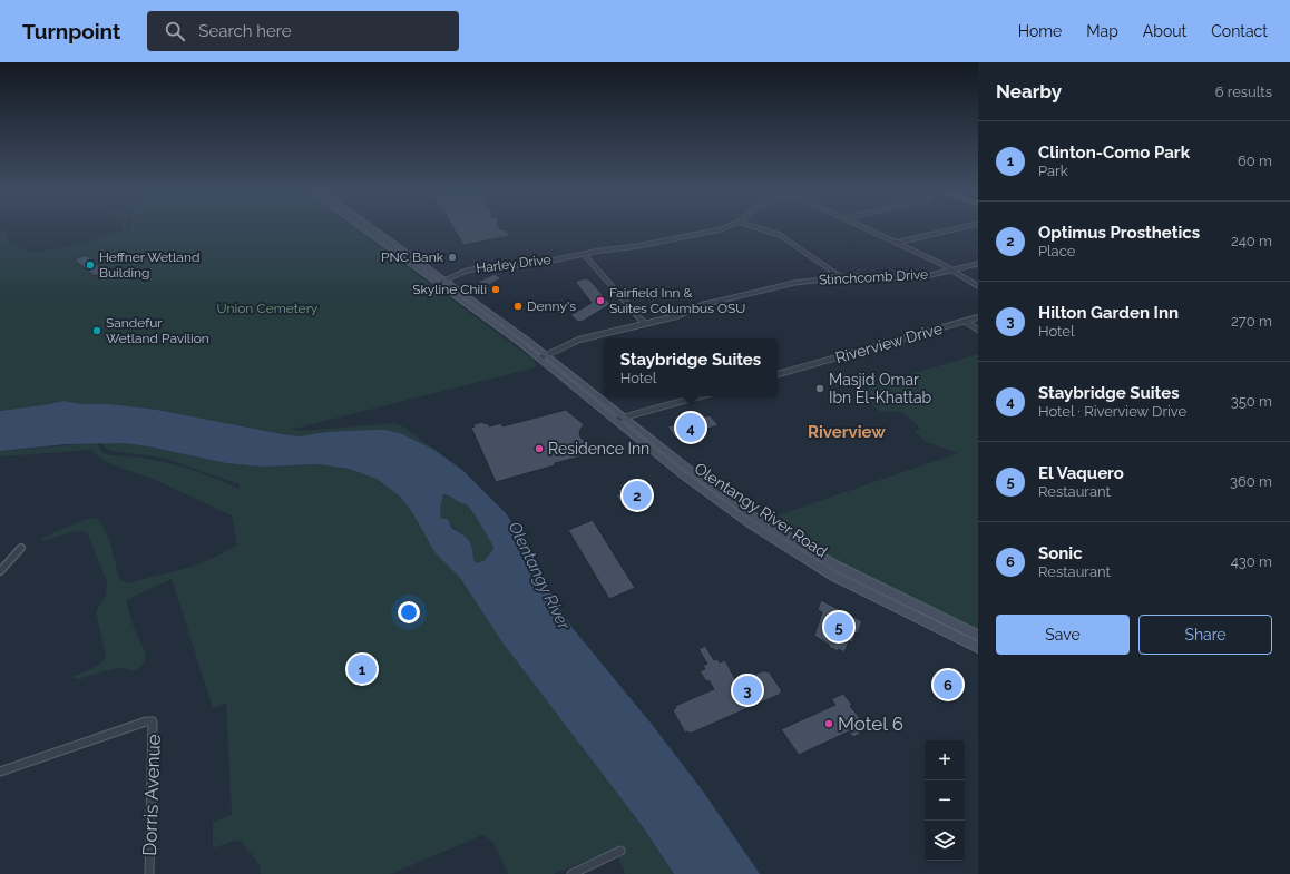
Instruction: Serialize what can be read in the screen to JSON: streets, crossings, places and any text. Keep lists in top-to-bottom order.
{
  "streets": {
    "main road": ["Olentangy River Road"],
    "street": [
      "Harley Drive",
      "Stinchcomb Drive",
      "Riverview Drive",
      "Dorris Avenue"
    ]
  },
  "crossings": [
    ["Harley Drive", "Olentangy River Road"],
    ["Stinchcomb Drive", "Olentangy River Road"]
  ],
  "districts": ["Riverview"],
  "water": ["Olentangy River"],
  "parks": ["Union Cemetery"],
  "places": [
    "PNC Bank",
    "Heffner Wetland Building",
    "Skyline Chili",
    "Fairfield Inn & Suites Columbus OSU",
    "Denny's",
    "Sandefur Wetland Pavilion",
    "Masjid Omar Ibn El-Khattab",
    "Residence Inn",
    "Motel 6"
  ],
  "page": {
    "header": "Turnpoint",
    "search": "Search here",
    "nav": [
      "Home",
      "Map",
      "About",
      "Contact"
    ],
    "heading": ["Nearby", "6 results"],
    "list": [
      {
        "mark": "1",
        "name": "Clinton-Como Park",
        "note": "Park",
        "value": "60 m"
      },
      {
        "mark": "2",
        "name": "Optimus Prosthetics",
        "note": "Place",
        "value": "240 m"
      },
      {
        "mark": "3",
        "name": "Hilton Garden Inn",
        "note": "Hotel",
        "value": "270 m"
      },
      {
        "mark": "4",
        "name": "Staybridge Suites",
        "note": "Hotel · Riverview Drive",
        "value": "350 m"
      },
      {
        "mark": "5",
        "name": "El Vaquero",
        "note": "Restaurant",
        "value": "360 m"
      },
      {
        "mark": "6",
        "name": "Sonic",
        "note": "Restaurant",
        "value": "430 m"
      }
    ],
    "popup": ["Staybridge Suites", "Hotel"],
    "pins": [
      "4",
      "2",
      "5",
      "1",
      "6",
      "3"
    ],
    "buttons": ["Save", "Share"],
    "map_buttons": ["+", "−"]
  }
}
